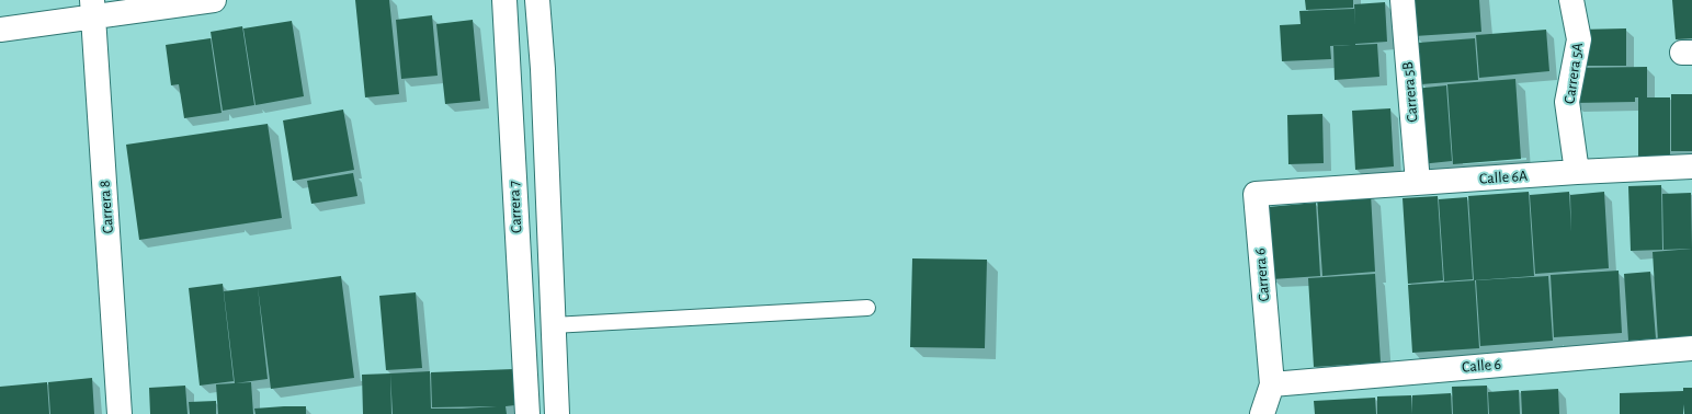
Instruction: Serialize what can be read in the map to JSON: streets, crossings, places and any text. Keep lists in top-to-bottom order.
{
  "streets": {
    "street": [
      "Carrera 5A",
      "Carrera 5B",
      "Calle 6A",
      "Carrera 8",
      "Carrera 7",
      "Carrera 6",
      "Calle 6"
    ]
  },
  "crossings": [
    ["Carrera 5A", "Calle 6A"],
    ["Carrera 5B", "Calle 6A"],
    ["Calle 6A", "Carrera 6"],
    ["Carrera 6", "Calle 6"]
  ]
}
